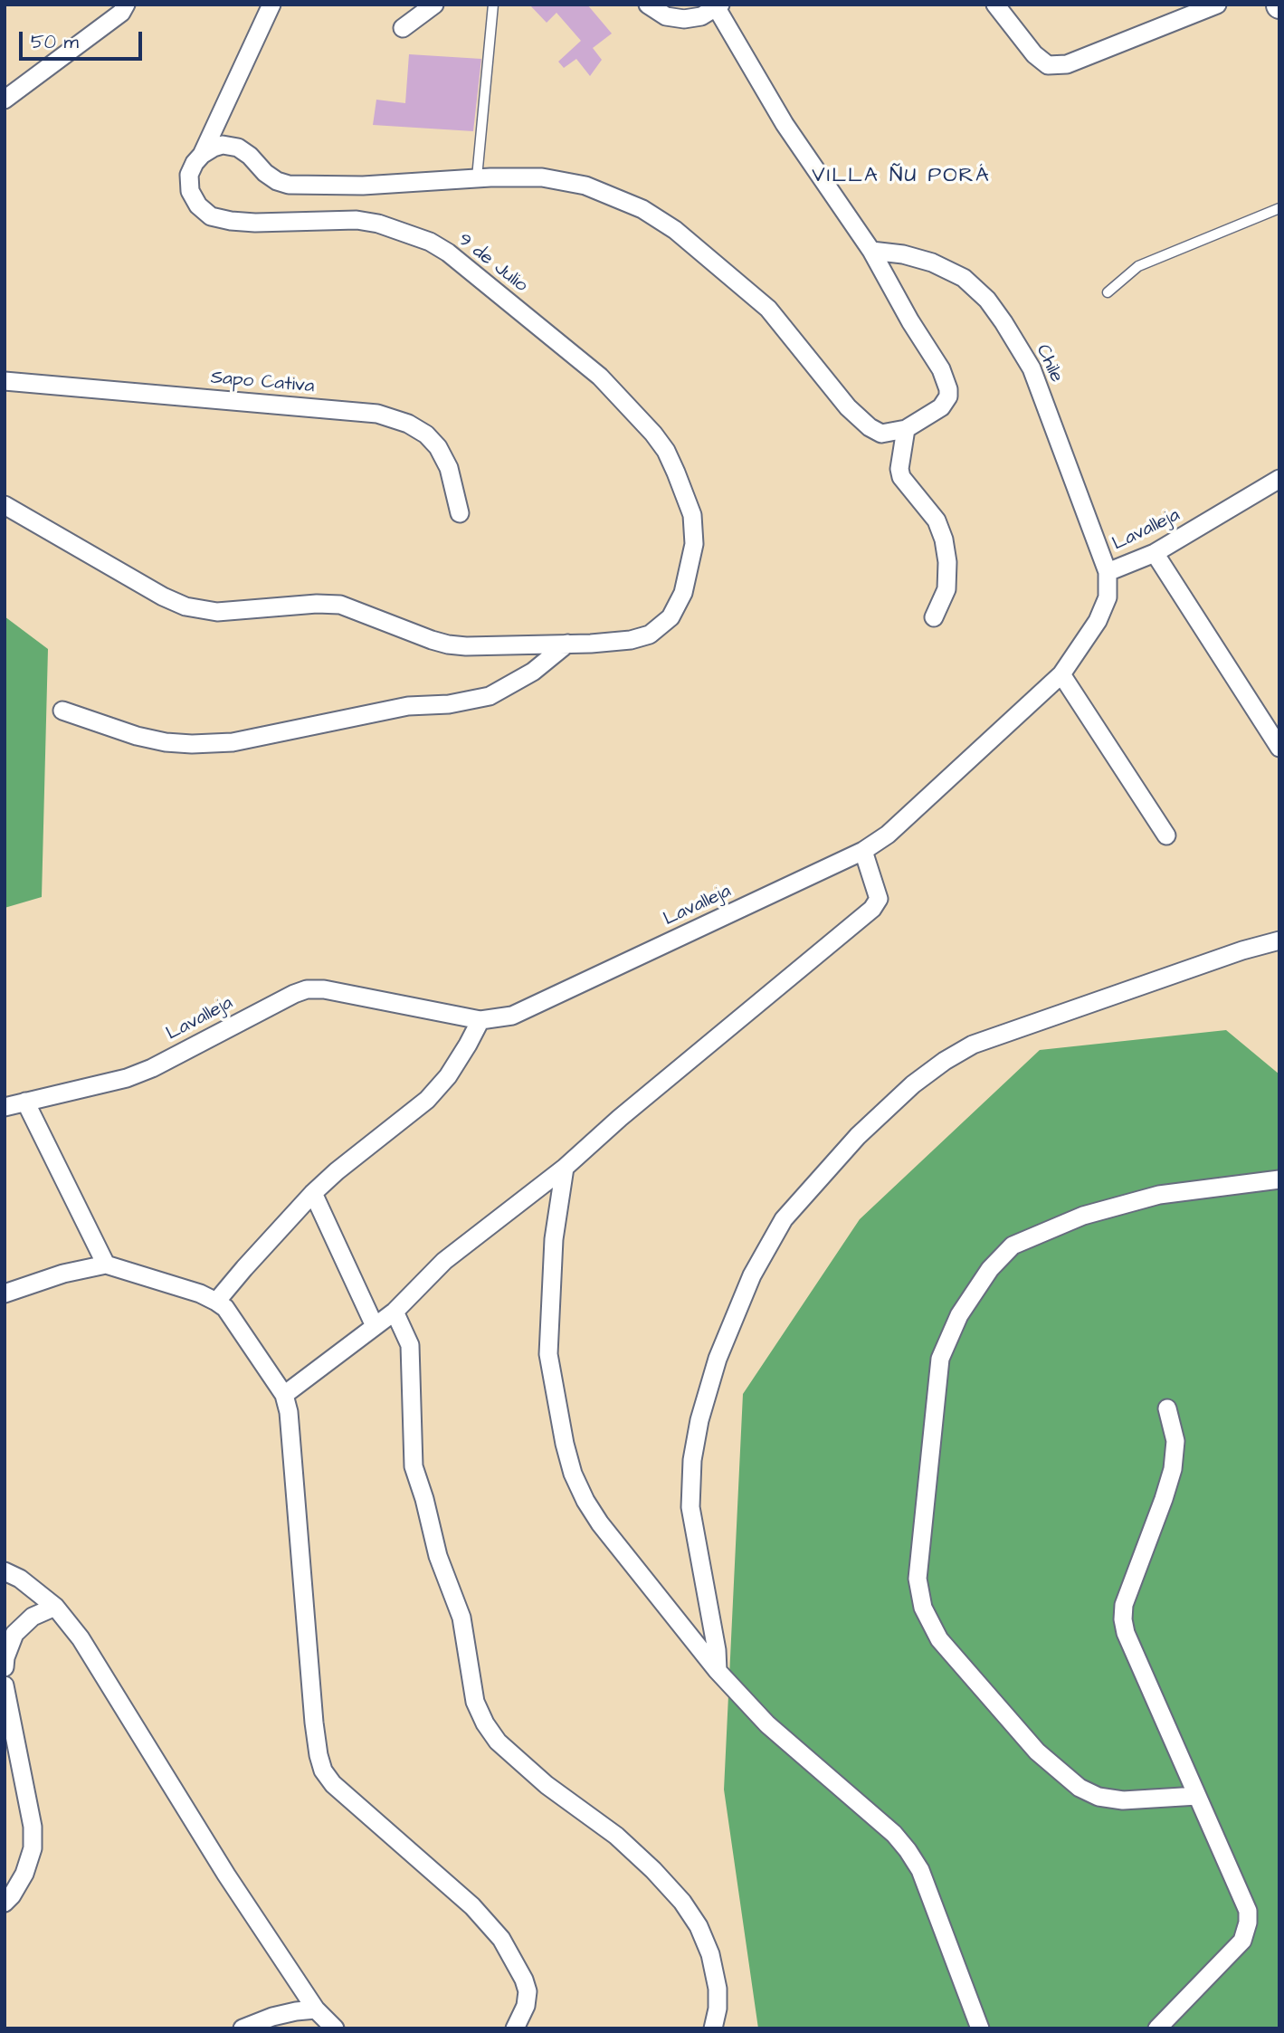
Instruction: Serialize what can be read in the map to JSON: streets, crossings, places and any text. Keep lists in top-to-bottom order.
{
  "streets": {
    "street": [
      "9 de Julio",
      "Chile",
      "Sapo Cativa",
      "Lavalleja"
    ]
  },
  "crossings": [
    ["Chile", "Lavalleja"]
  ],
  "districts": ["VILLA ÑU PORÁ"],
  "scale_bar": "50 m"
}
